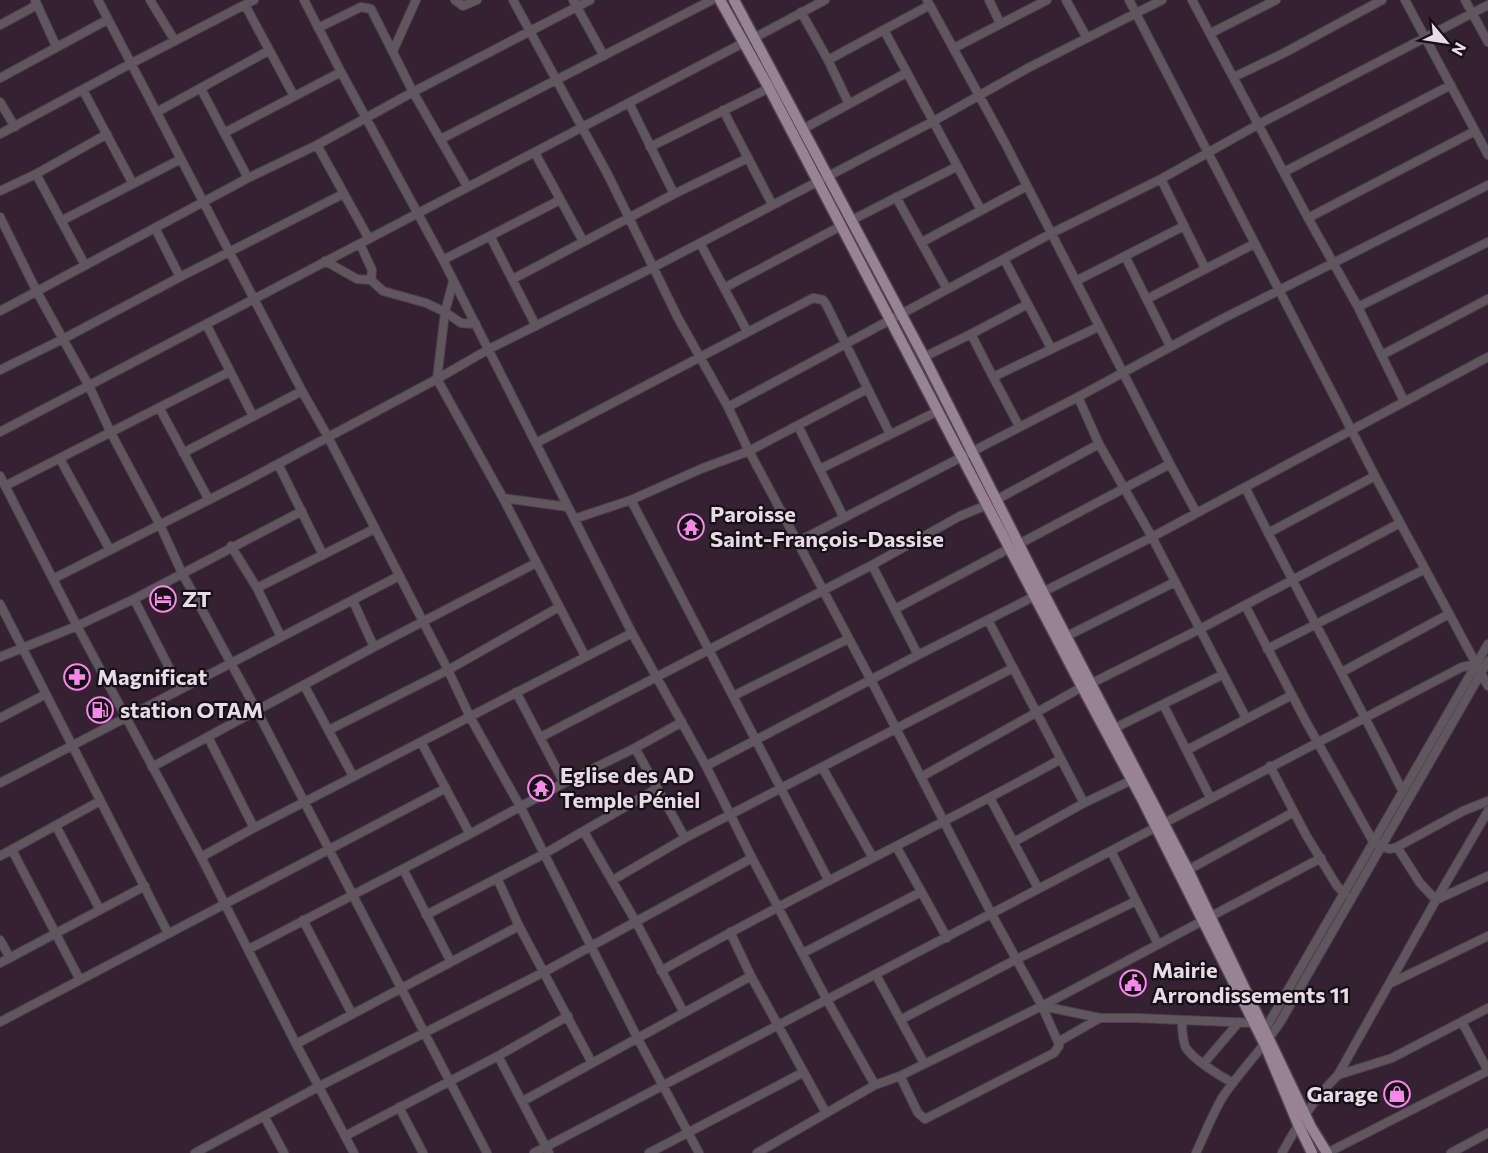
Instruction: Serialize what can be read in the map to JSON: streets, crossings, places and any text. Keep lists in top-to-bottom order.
{
  "places": {
    "temple": ["Paroisse Saint-François-Dassise", "Eglise des AD Temple Péniel"],
    "hotel": ["ZT"],
    "pharmacy": ["Magnificat"],
    "fuel station": ["station OTAM"],
    "public building": ["Mairie Arrondissements 11"],
    "shop": ["Garage"]
  },
  "north": "bottom right"
}
